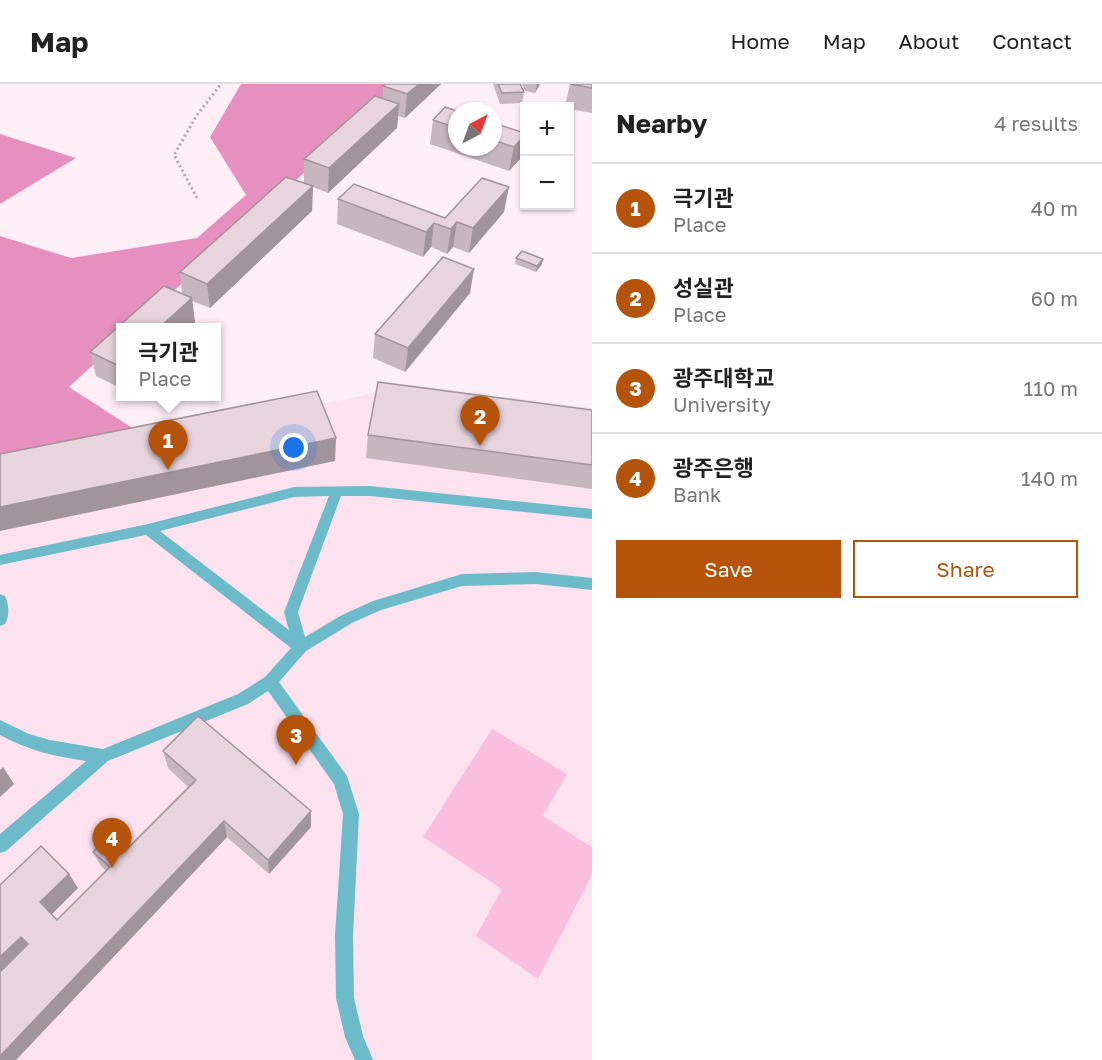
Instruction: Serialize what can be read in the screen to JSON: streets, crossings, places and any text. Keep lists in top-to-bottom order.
{
  "north": "top right",
  "page": {
    "header": "Map",
    "nav": [
      "Home",
      "Map",
      "About",
      "Contact"
    ],
    "heading": ["Nearby", "4 results"],
    "map_buttons": ["+", "−"],
    "list": [
      {
        "mark": "1",
        "name": "극기관",
        "note": "Place",
        "value": "40 m"
      },
      {
        "mark": "2",
        "name": "성실관",
        "note": "Place",
        "value": "60 m"
      },
      {
        "mark": "3",
        "name": "광주대학교",
        "note": "University",
        "value": "110 m"
      },
      {
        "mark": "4",
        "name": "광주은행",
        "note": "Bank",
        "value": "140 m"
      }
    ],
    "popup": ["극기관", "Place"],
    "pins": [
      "2",
      "1",
      "3",
      "4"
    ],
    "buttons": ["Save", "Share"]
  }
}
